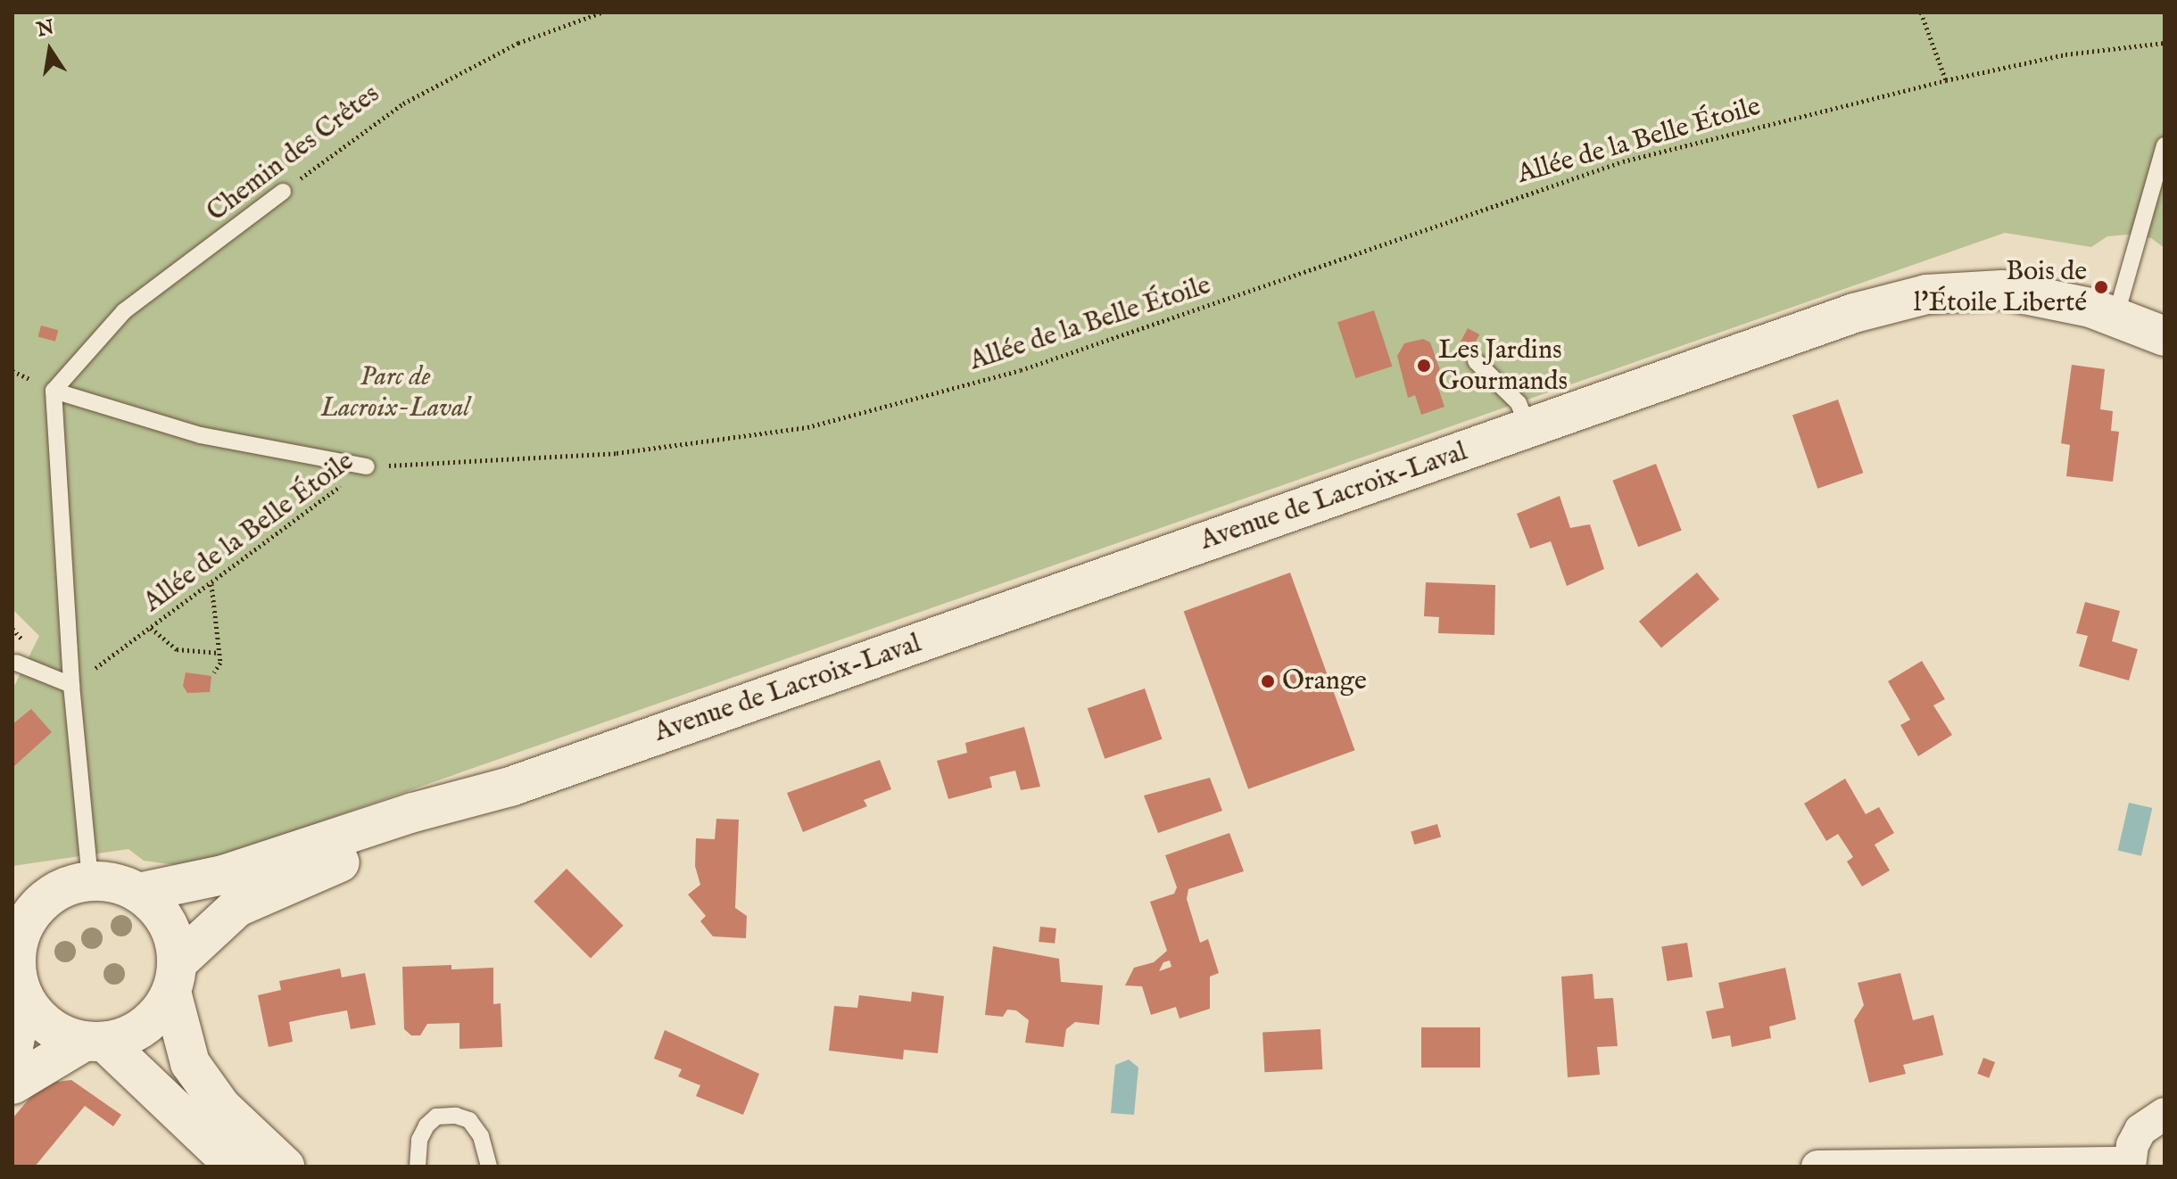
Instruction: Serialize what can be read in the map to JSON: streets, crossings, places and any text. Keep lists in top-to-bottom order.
{
  "streets": {
    "street": ["Avenue de Lacroix-Laval"],
    "lane": ["Chemin des Crêtes"],
    "path": ["Allée de la Belle Étoile"]
  },
  "parks": ["Parc de Lacroix-Laval"],
  "places": ["Bois de l'Étoile Liberté", "Les Jardins Gourmands", "Orange"],
  "north": "top"
}
